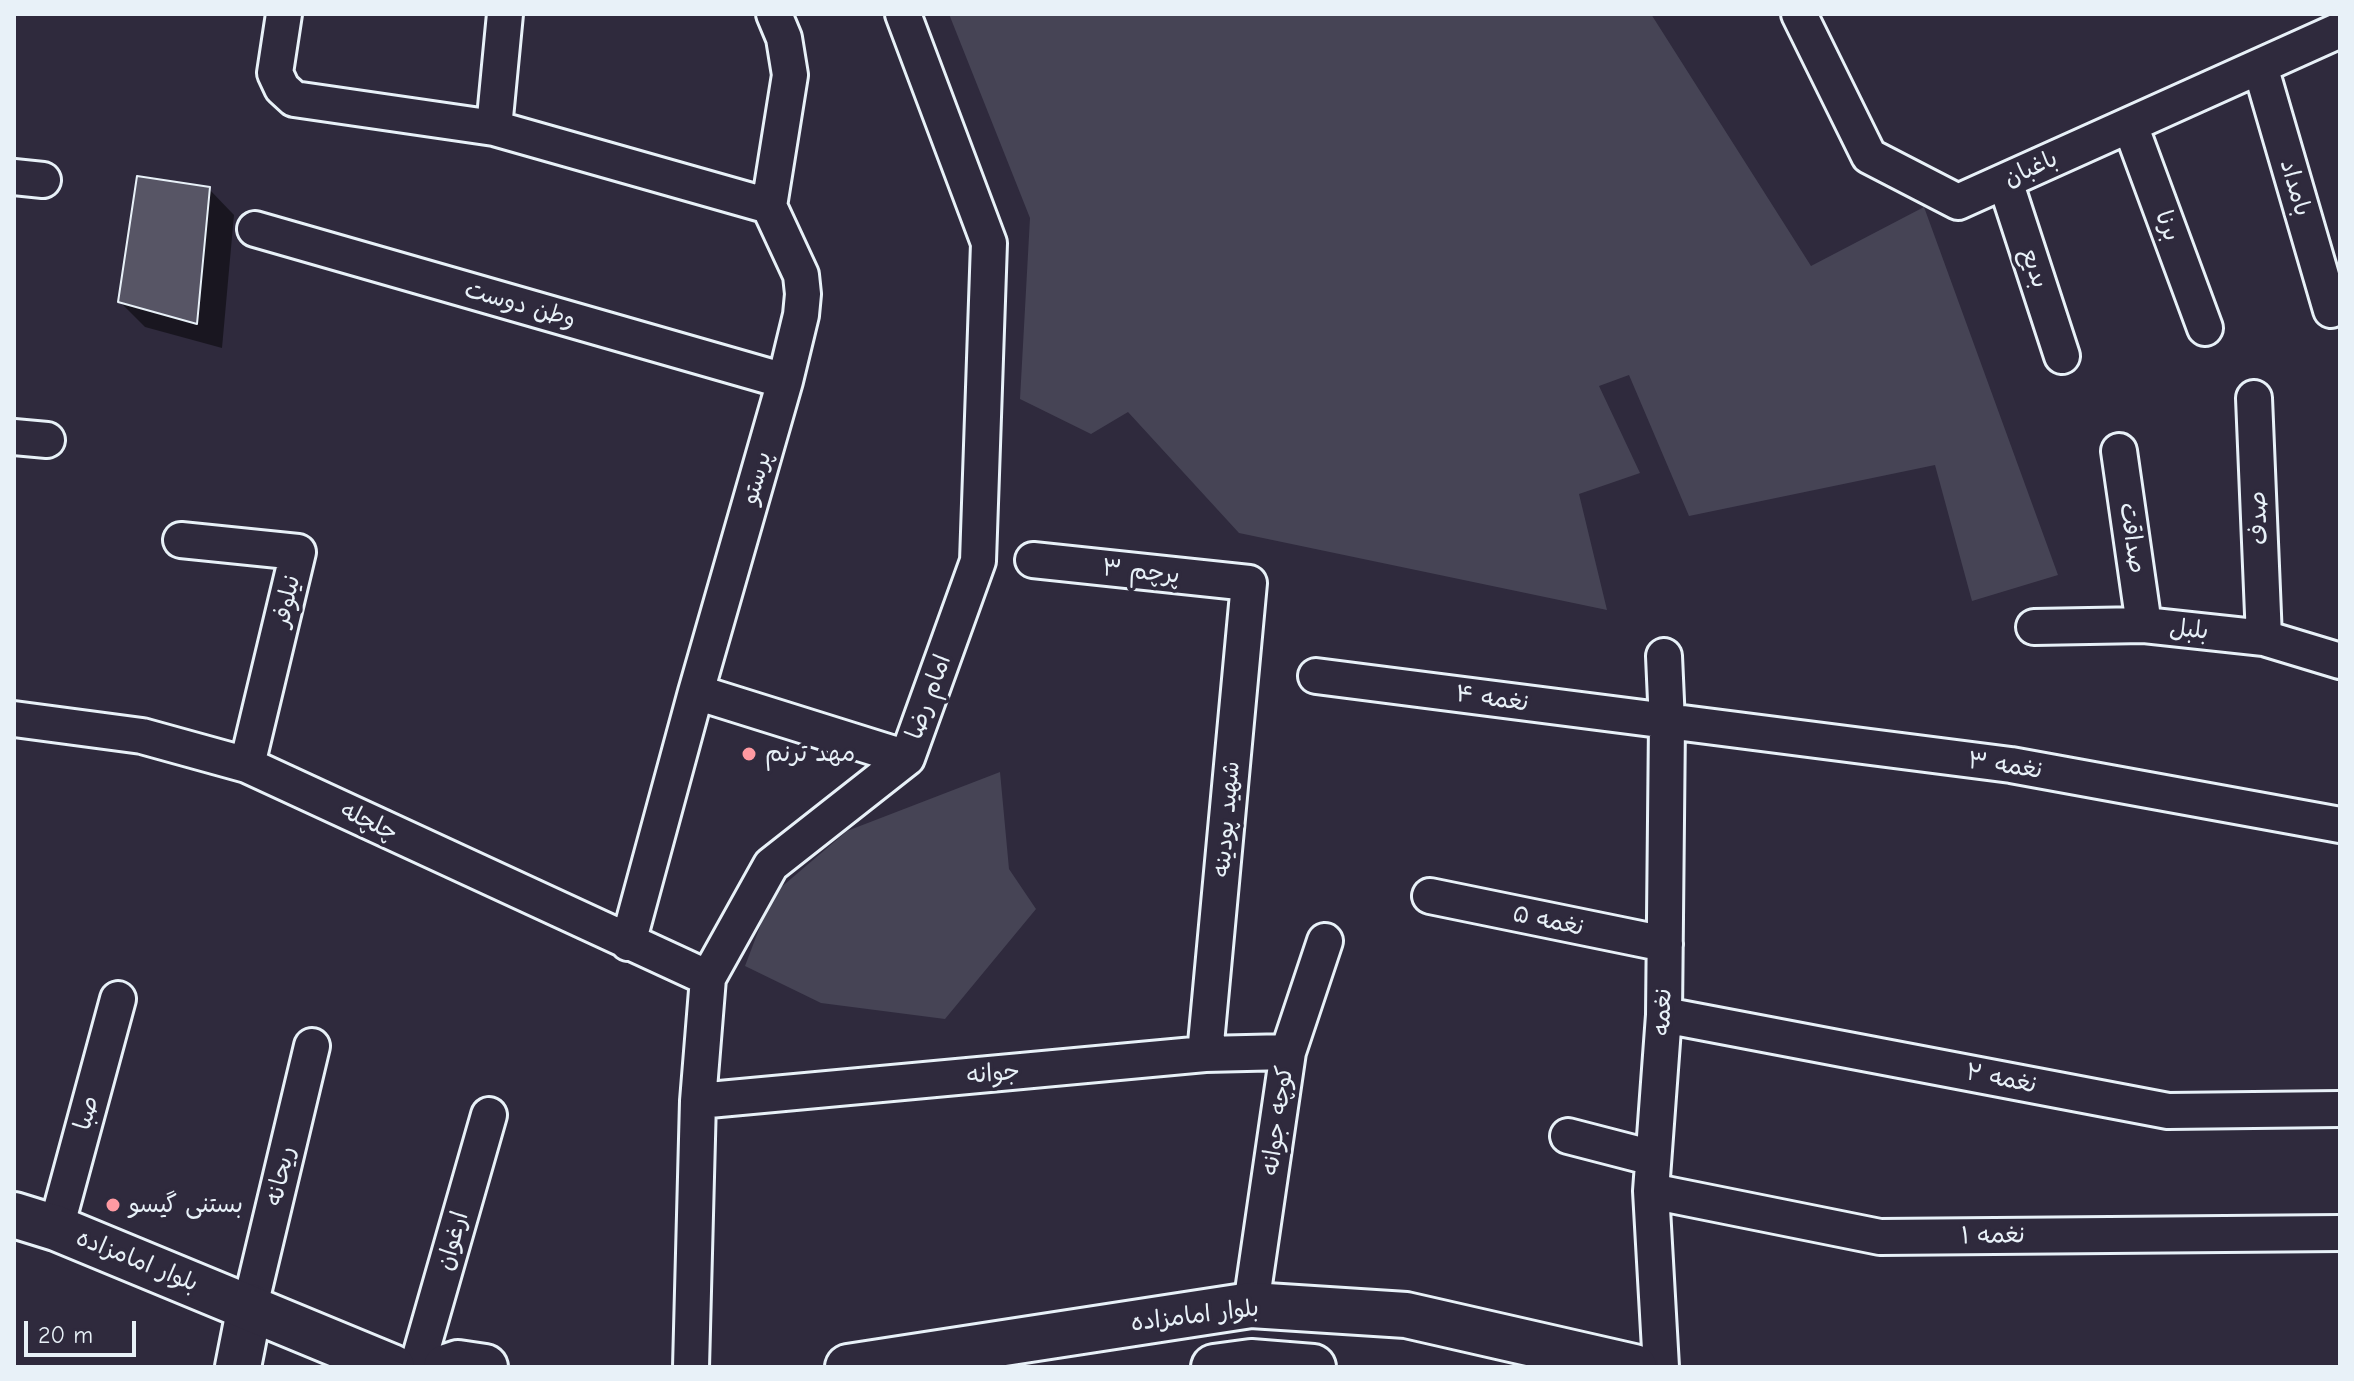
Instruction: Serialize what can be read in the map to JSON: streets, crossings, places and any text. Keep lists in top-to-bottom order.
{
  "streets": {
    "main road": ["بلوار امامزاده"],
    "street": [
      "باغبان",
      "بامداد",
      "برنا",
      "بدیع",
      "وطن دوست",
      "پرستو",
      "صدف",
      "صداقت",
      "پرچم ۳",
      "نیلوفر",
      "بلبل",
      "امام رضا",
      "نغمه ۴",
      "نغمه ۳",
      "شهید پودینه",
      "چلچله",
      "نغمه ۵",
      "نغمه",
      "جوانه",
      "نغمه ۲",
      "صبا",
      "کوچه جوانه",
      "ریحانه",
      "نغمه ۱",
      "ارغوان"
    ]
  },
  "crossings": [
    ["باغبان", "بامداد"],
    ["باغبان", "برنا"],
    ["باغبان", "بدیع"],
    ["وطن دوست", "پرستو"],
    ["پرستو", "چلچله"],
    ["صدف", "بلبل"],
    ["صداقت", "بلبل"],
    ["پرچم ۳", "شهید پودینه"],
    ["نیلوفر", "چلچله"],
    ["امام رضا", "چلچله"],
    ["امام رضا", "جوانه"],
    ["نغمه ۴", "نغمه ۳"],
    ["نغمه ۴", "نغمه"],
    ["نغمه ۳", "نغمه"],
    ["شهید پودینه", "جوانه"],
    ["نغمه ۵", "نغمه"],
    ["نغمه", "نغمه ۲"],
    ["نغمه", "نغمه ۱"],
    ["جوانه", "کوچه جوانه"],
    ["صبا", "بلوار امامزاده"],
    ["کوچه جوانه", "بلوار امامزاده"],
    ["ریحانه", "بلوار امامزاده"]
  ],
  "places": ["مهد ترنم", "بستنی گیسو"],
  "scale_bar": "20 m"
}
